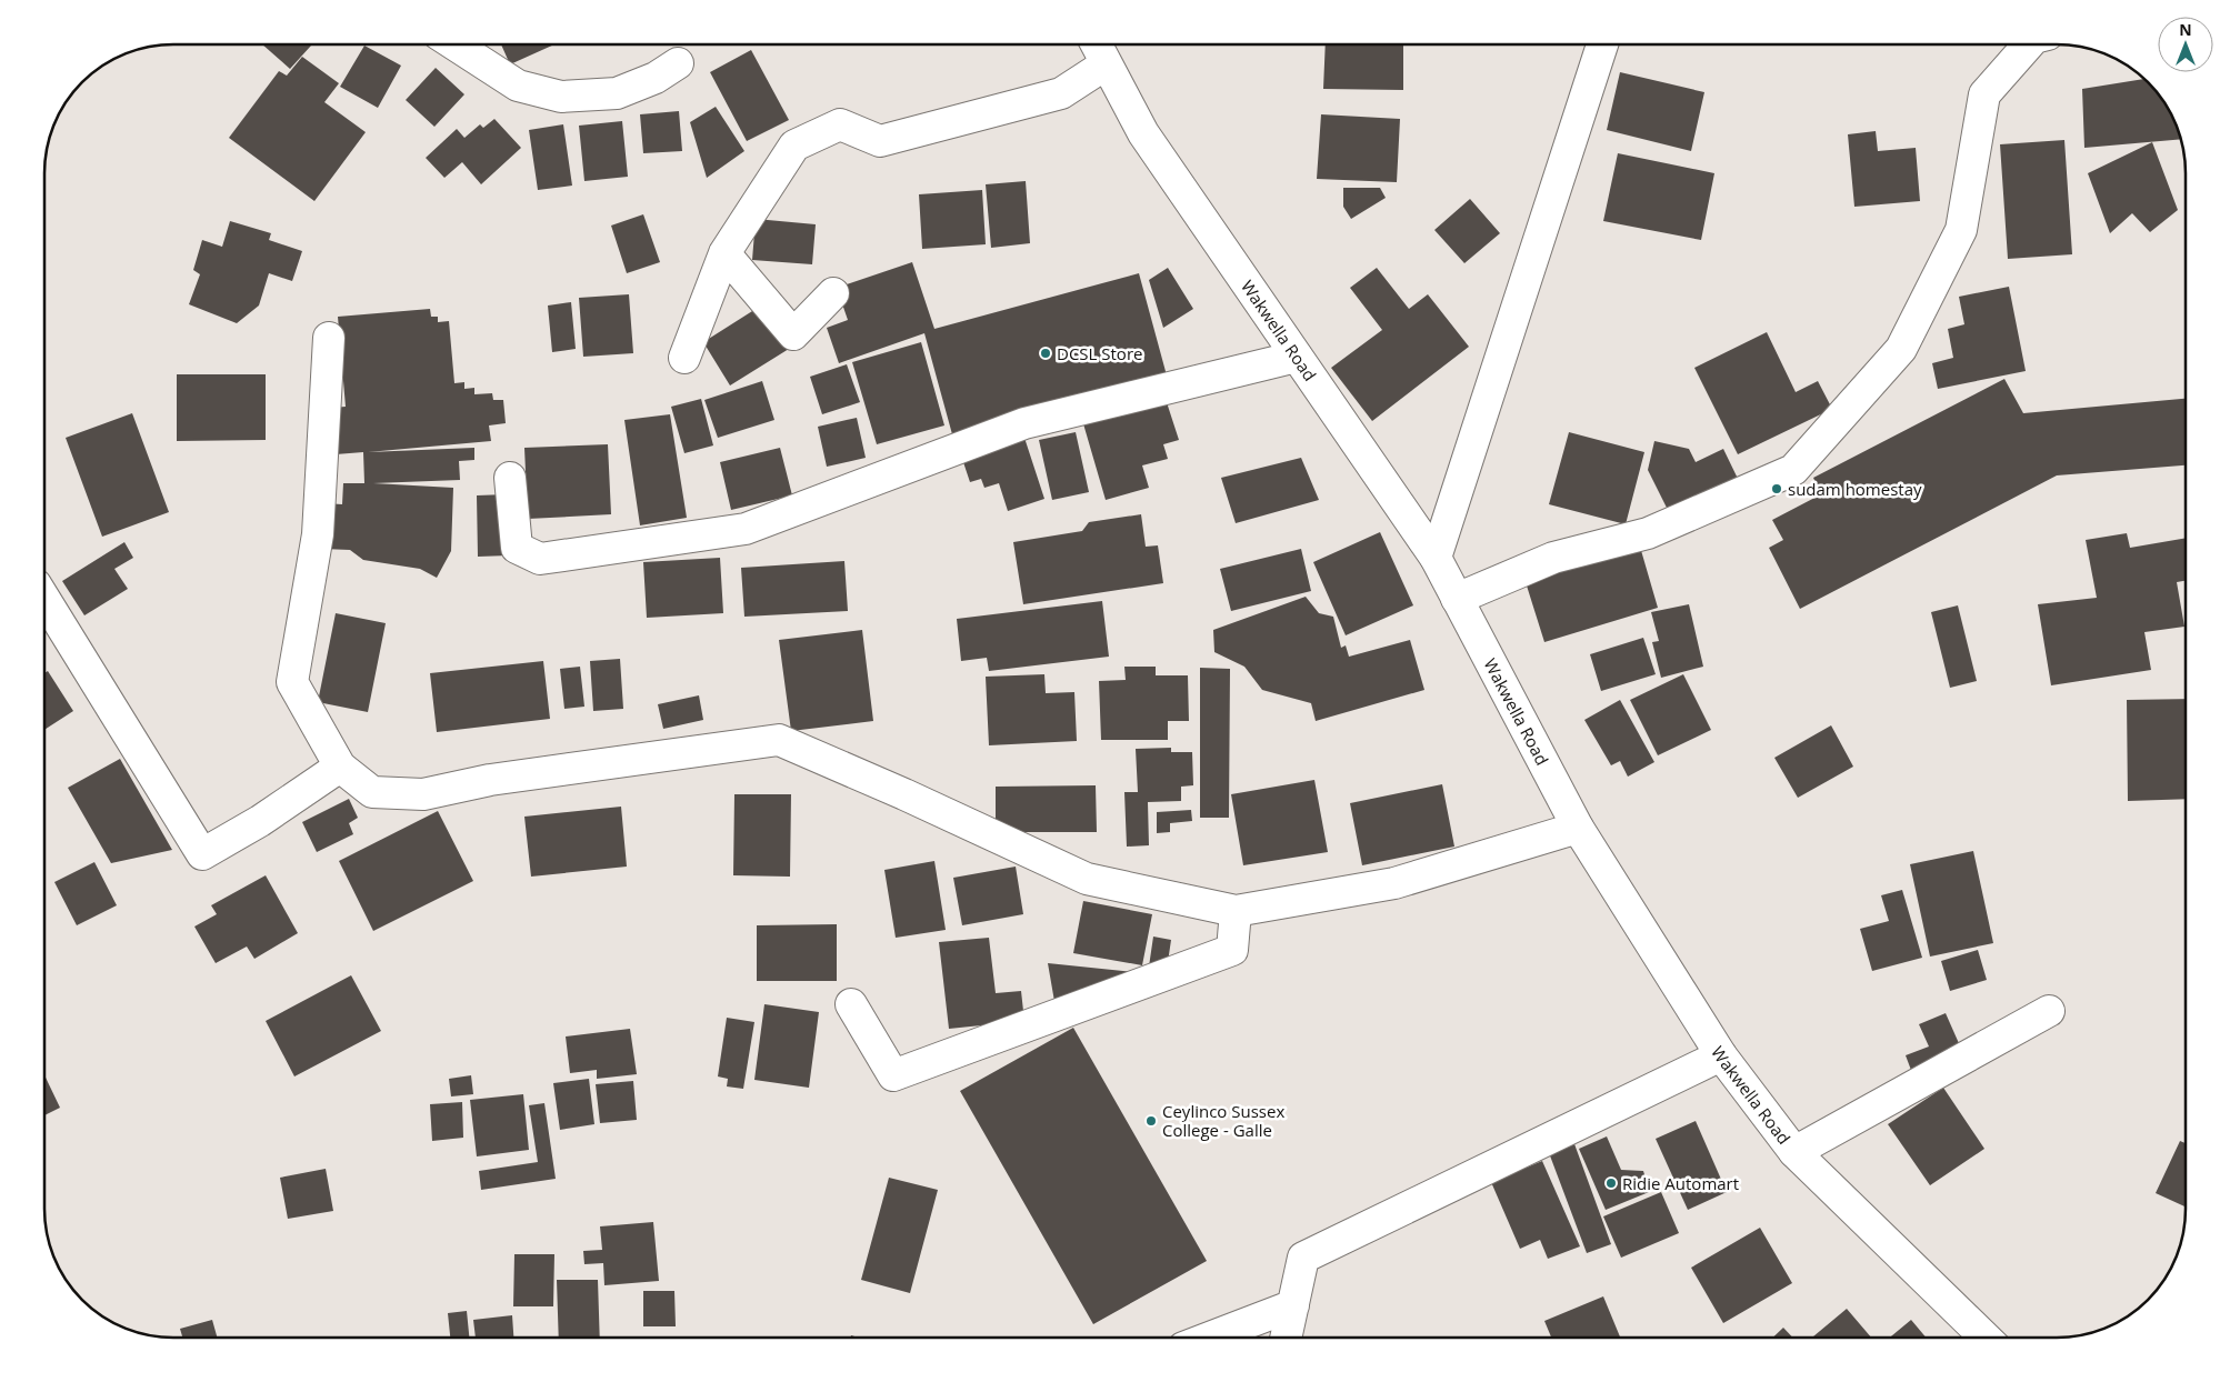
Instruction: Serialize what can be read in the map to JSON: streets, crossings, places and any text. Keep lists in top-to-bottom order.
{
  "streets": {
    "street": ["Wakwella Road"]
  },
  "places": [
    "DCSL Store",
    "sudam homestay",
    "Ceylinco Sussex College - Galle",
    "Ridie Automart"
  ],
  "north": "top"
}
